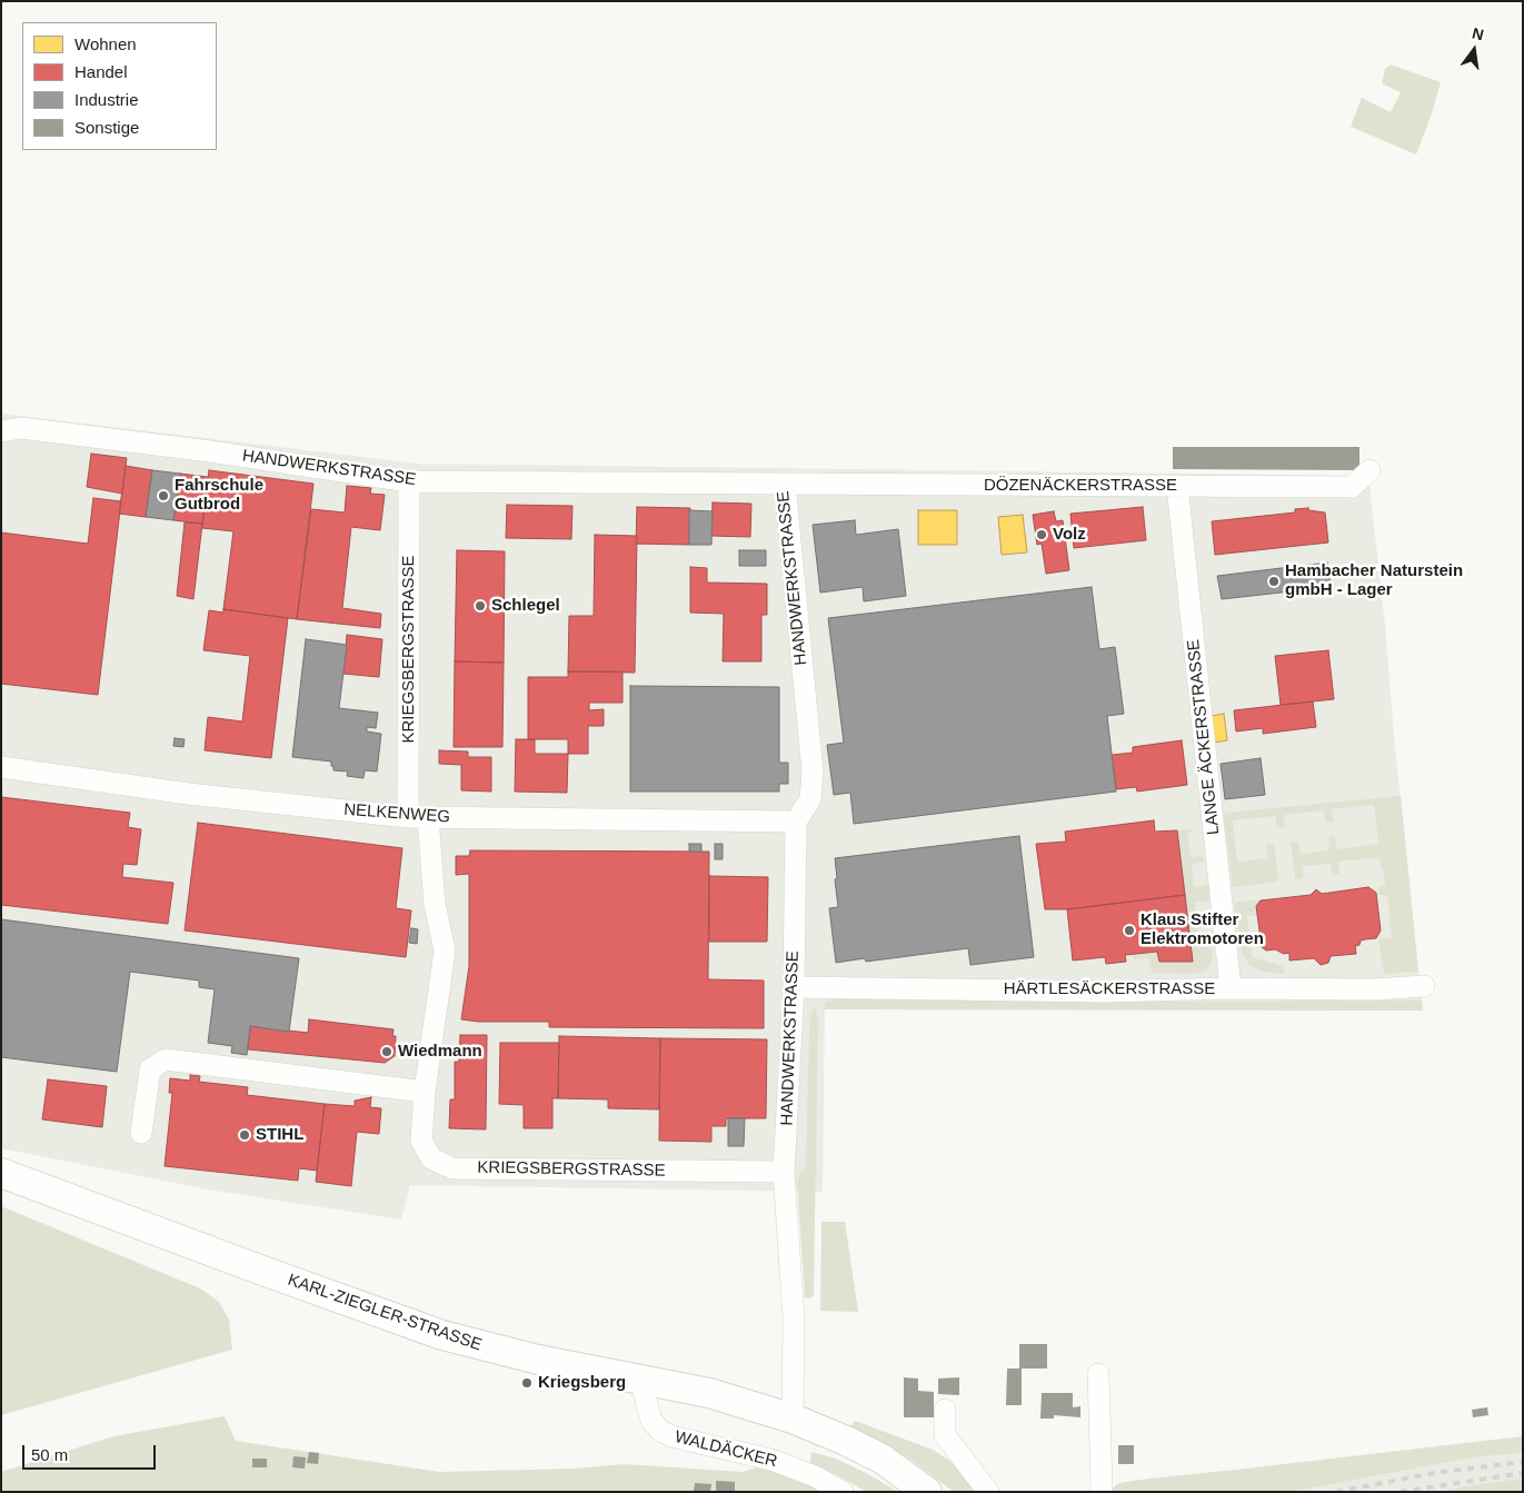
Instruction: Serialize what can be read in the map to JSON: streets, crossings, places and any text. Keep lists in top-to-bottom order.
{
  "streets": {
    "street": [
      "HANDWERKSTRASSE",
      "DÖZENÄCKERSTRASSE",
      "KRIEGSBERGSTRASSE",
      "LANGE ÄCKERSTRASSE",
      "NELKENWEG",
      "HÄRTLESÄCKERSTRASSE",
      "KARL-ZIEGLER-STRASSE",
      "WALDÄCKER"
    ]
  },
  "crossings": [
    ["HANDWERKSTRASSE", "DÖZENÄCKERSTRASSE"],
    ["HANDWERKSTRASSE", "KRIEGSBERGSTRASSE"],
    ["HANDWERKSTRASSE", "NELKENWEG"],
    ["HANDWERKSTRASSE", "HÄRTLESÄCKERSTRASSE"],
    ["HANDWERKSTRASSE", "KARL-ZIEGLER-STRASSE"],
    ["DÖZENÄCKERSTRASSE", "LANGE ÄCKERSTRASSE"],
    ["KRIEGSBERGSTRASSE", "NELKENWEG"],
    ["LANGE ÄCKERSTRASSE", "HÄRTLESÄCKERSTRASSE"],
    ["KARL-ZIEGLER-STRASSE", "WALDÄCKER"]
  ],
  "places": [
    "Fahrschule Gutbrod",
    "Volz",
    "Hambacher Naturstein gmbH - Lager",
    "Schlegel",
    "Klaus Stifter Elektromotoren",
    "Wiedmann",
    "STIHL",
    "Kriegsberg"
  ],
  "legend": [
    "Wohnen",
    "Handel",
    "Industrie",
    "Sonstige"
  ],
  "scale_bar": "50 m",
  "north": "top"
}
